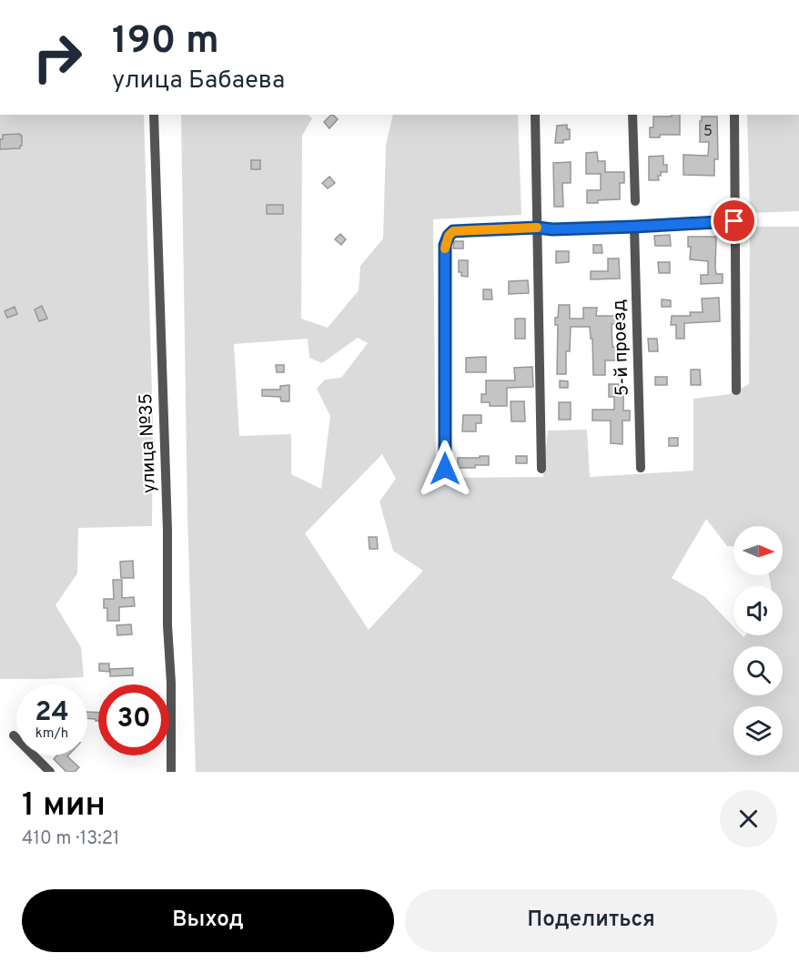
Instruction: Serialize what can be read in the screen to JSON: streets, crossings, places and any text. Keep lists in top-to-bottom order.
{
  "streets": {
    "street": ["5-й проезд", "улица №35"]
  },
  "house_numbers": ["5"],
  "north": "right",
  "page": {
    "turn": ["190 m", "улица Бабаева"],
    "speed": "24 km/h",
    "limit": "30",
    "heading": ["1 мин", "410 m · 13:21"],
    "buttons": ["Выход", "Поделиться"]
  }
}
